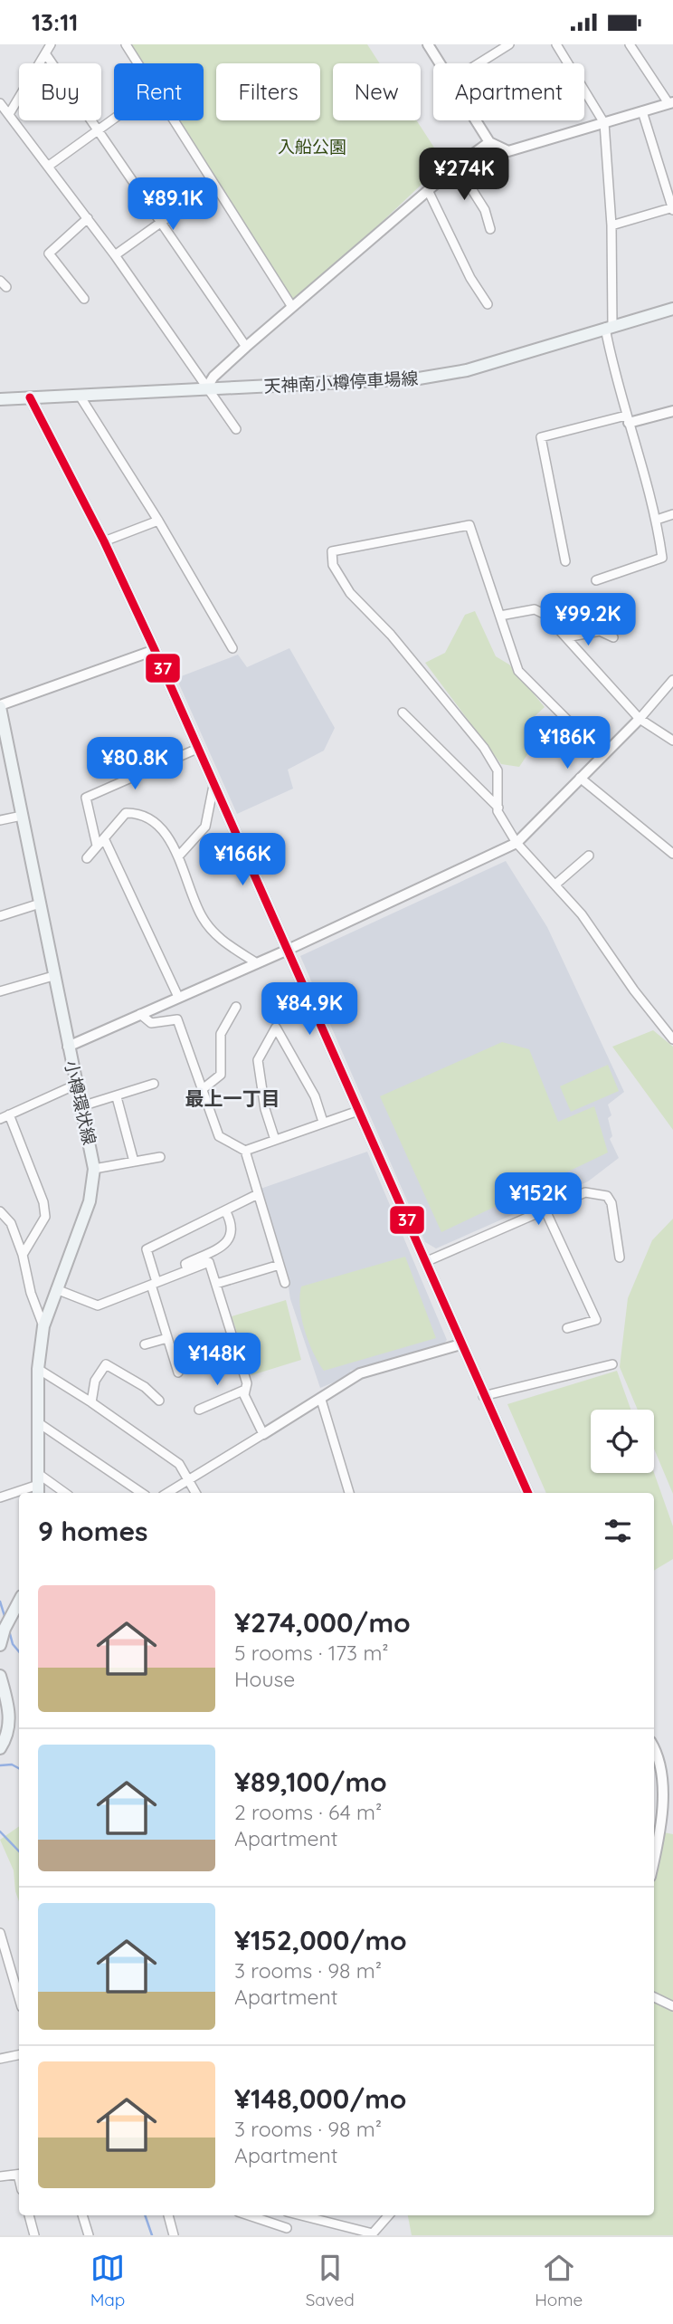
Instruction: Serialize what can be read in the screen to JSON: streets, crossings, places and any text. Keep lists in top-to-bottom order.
{
  "streets": {
    "main road": ["天神南小樽停車場線", "小樽環状線"]
  },
  "districts": ["最上一丁目"],
  "parks": ["入船公園"],
  "lines": ["transit line 37"],
  "page": {
    "status": "13:11",
    "chip": [
      "Buy",
      "Rent",
      "Filters",
      "New",
      "Apartment"
    ],
    "price": [
      "¥274K",
      "¥89.1K",
      "¥99.2K",
      "¥186K",
      "¥80.8K",
      "¥166K",
      "¥84.9K",
      "¥152K",
      "¥148K"
    ],
    "heading": "9 homes",
    "list": [
      {
        "name": "¥274,000/mo",
        "note": "5 rooms · 173 m² · House"
      },
      {
        "name": "¥89,100/mo",
        "note": "2 rooms · 64 m² · Apartment"
      },
      {
        "name": "¥152,000/mo",
        "note": "3 rooms · 98 m² · Apartment"
      },
      {
        "name": "¥148,000/mo",
        "note": "3 rooms · 98 m² · Apartment"
      }
    ],
    "tabs": ["Map", "Saved", "Home"]
  }
}
